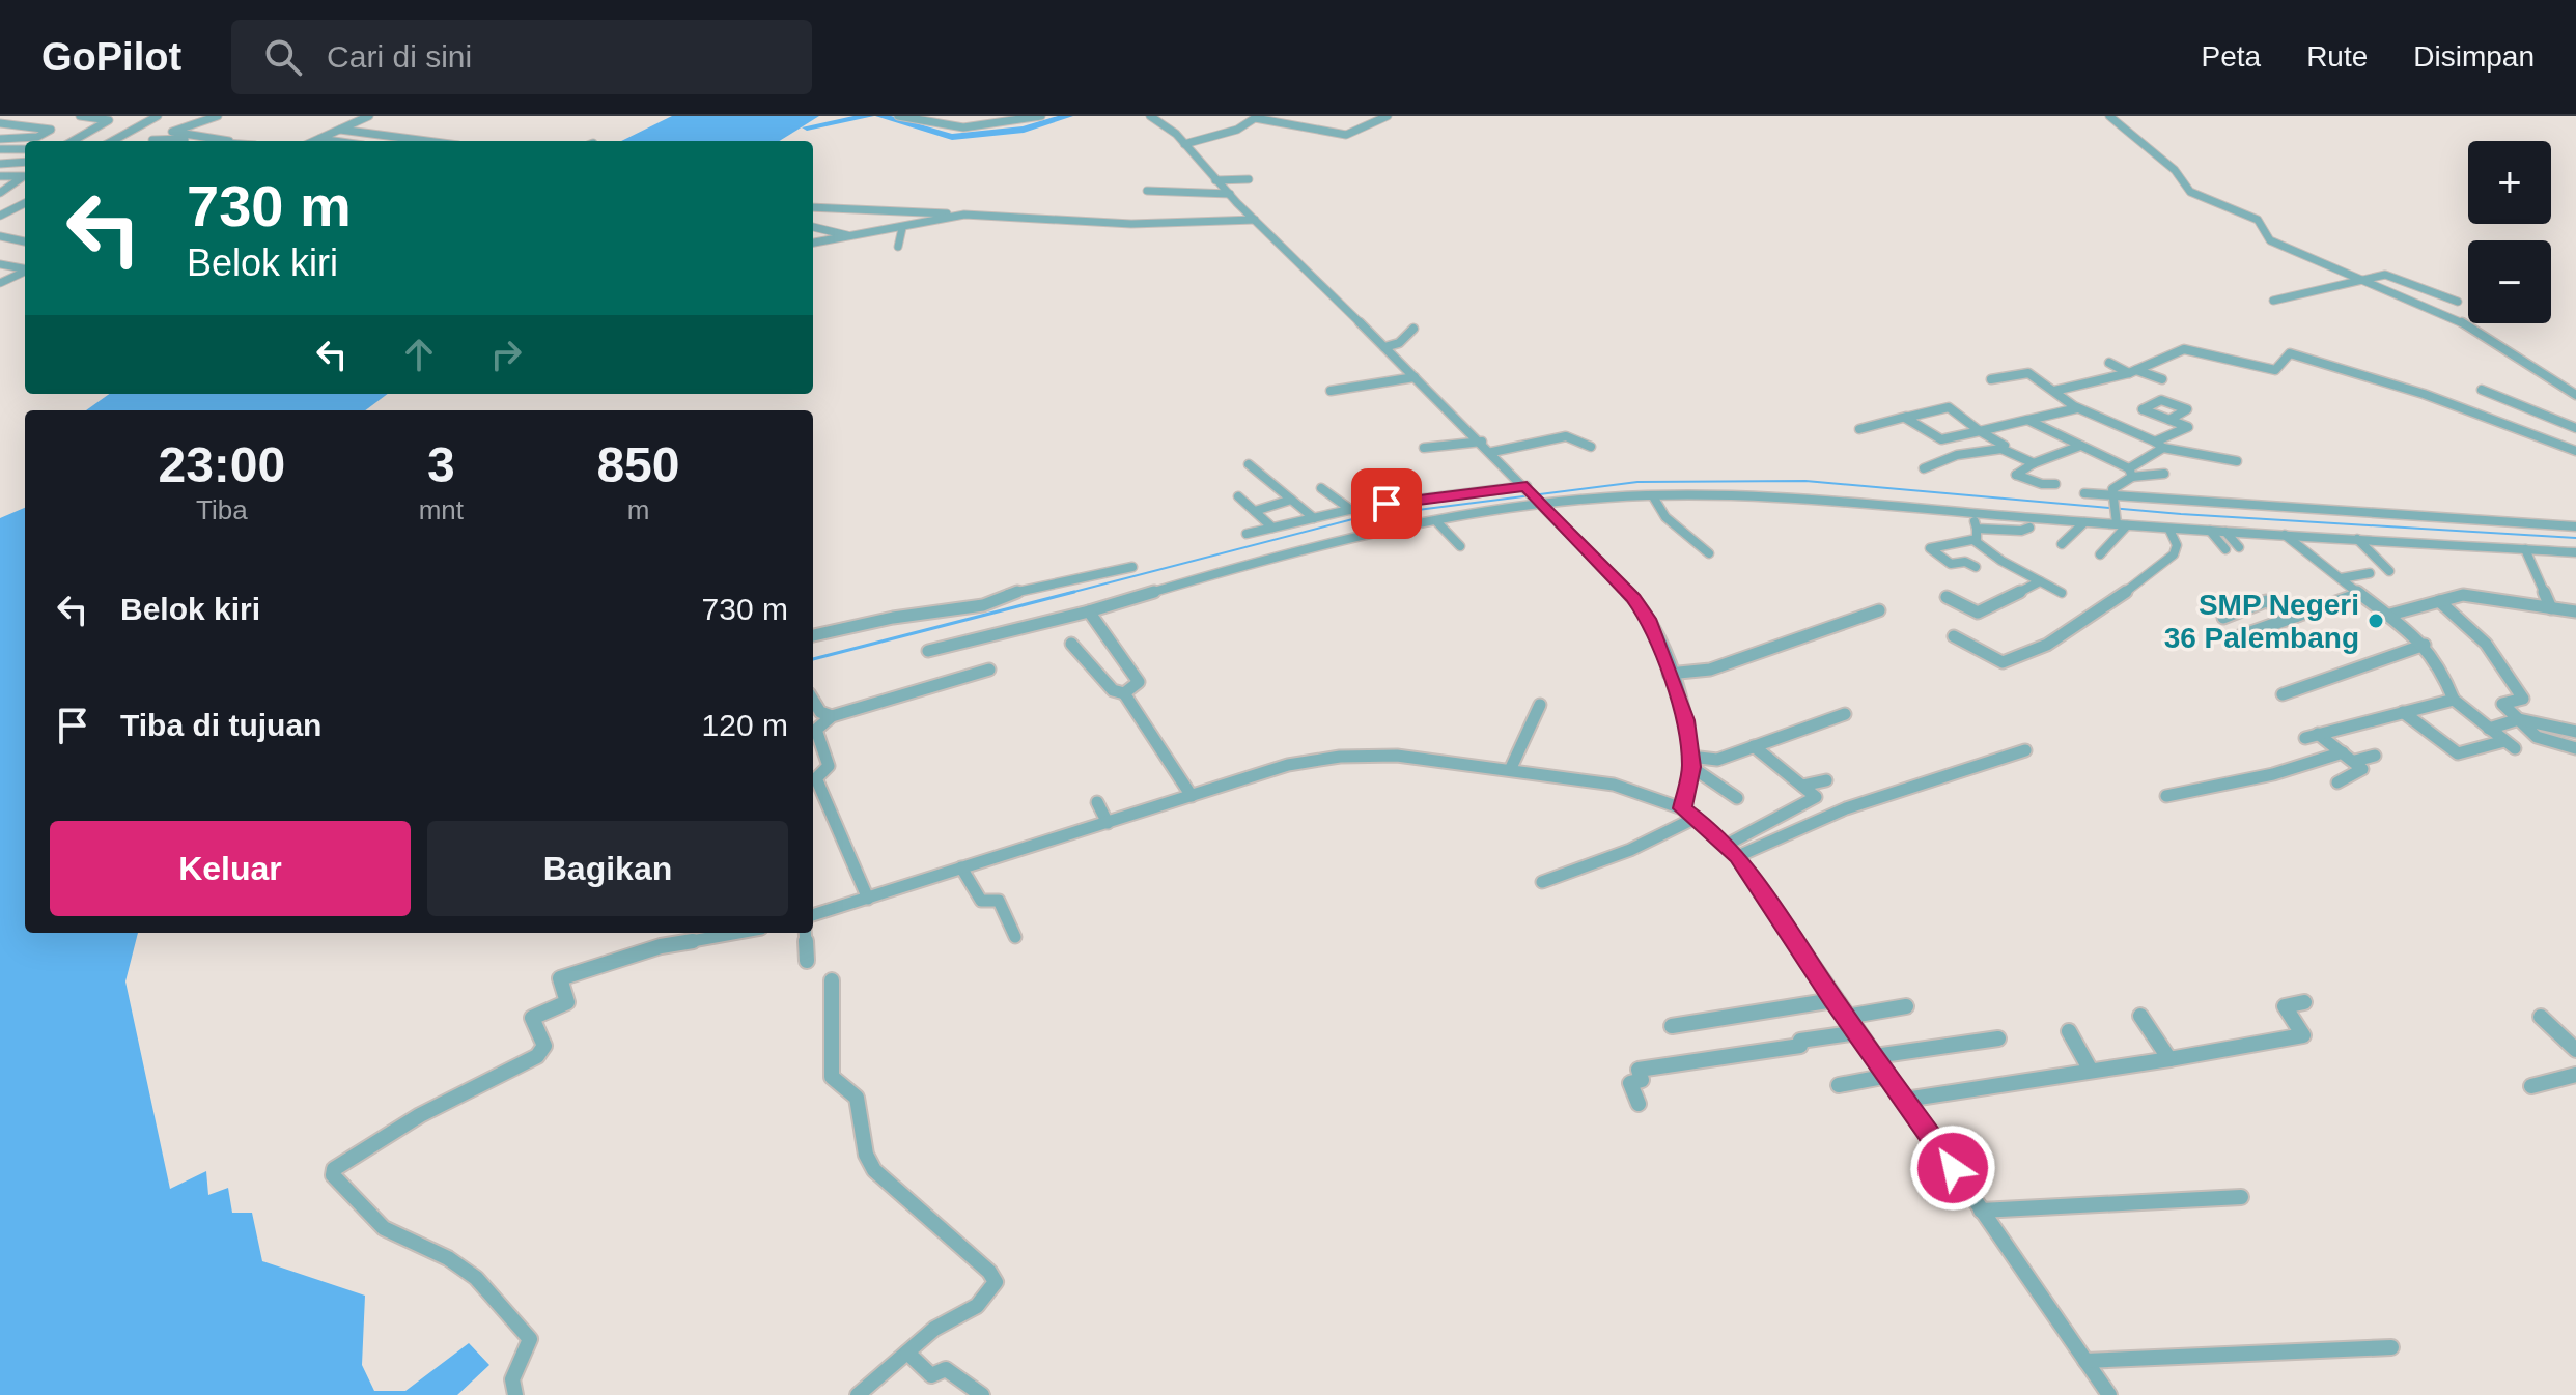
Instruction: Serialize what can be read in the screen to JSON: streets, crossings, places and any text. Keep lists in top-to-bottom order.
{
  "places": ["SMP Negeri 36 Palembang"],
  "page": {
    "header": "GoPilot",
    "search": "Cari di sini",
    "nav": ["Peta", "Rute", "Disimpan"],
    "map_buttons": ["+", "−"],
    "turn": ["730 m", "Belok kiri"],
    "eta": [
      "23:00",
      "Tiba",
      "3",
      "mnt",
      "850",
      "m"
    ],
    "list": [
      {
        "name": "Belok kiri",
        "value": "730 m"
      },
      {
        "name": "Tiba di tujuan",
        "value": "120 m"
      }
    ],
    "buttons": ["Keluar", "Bagikan"]
  }
}
